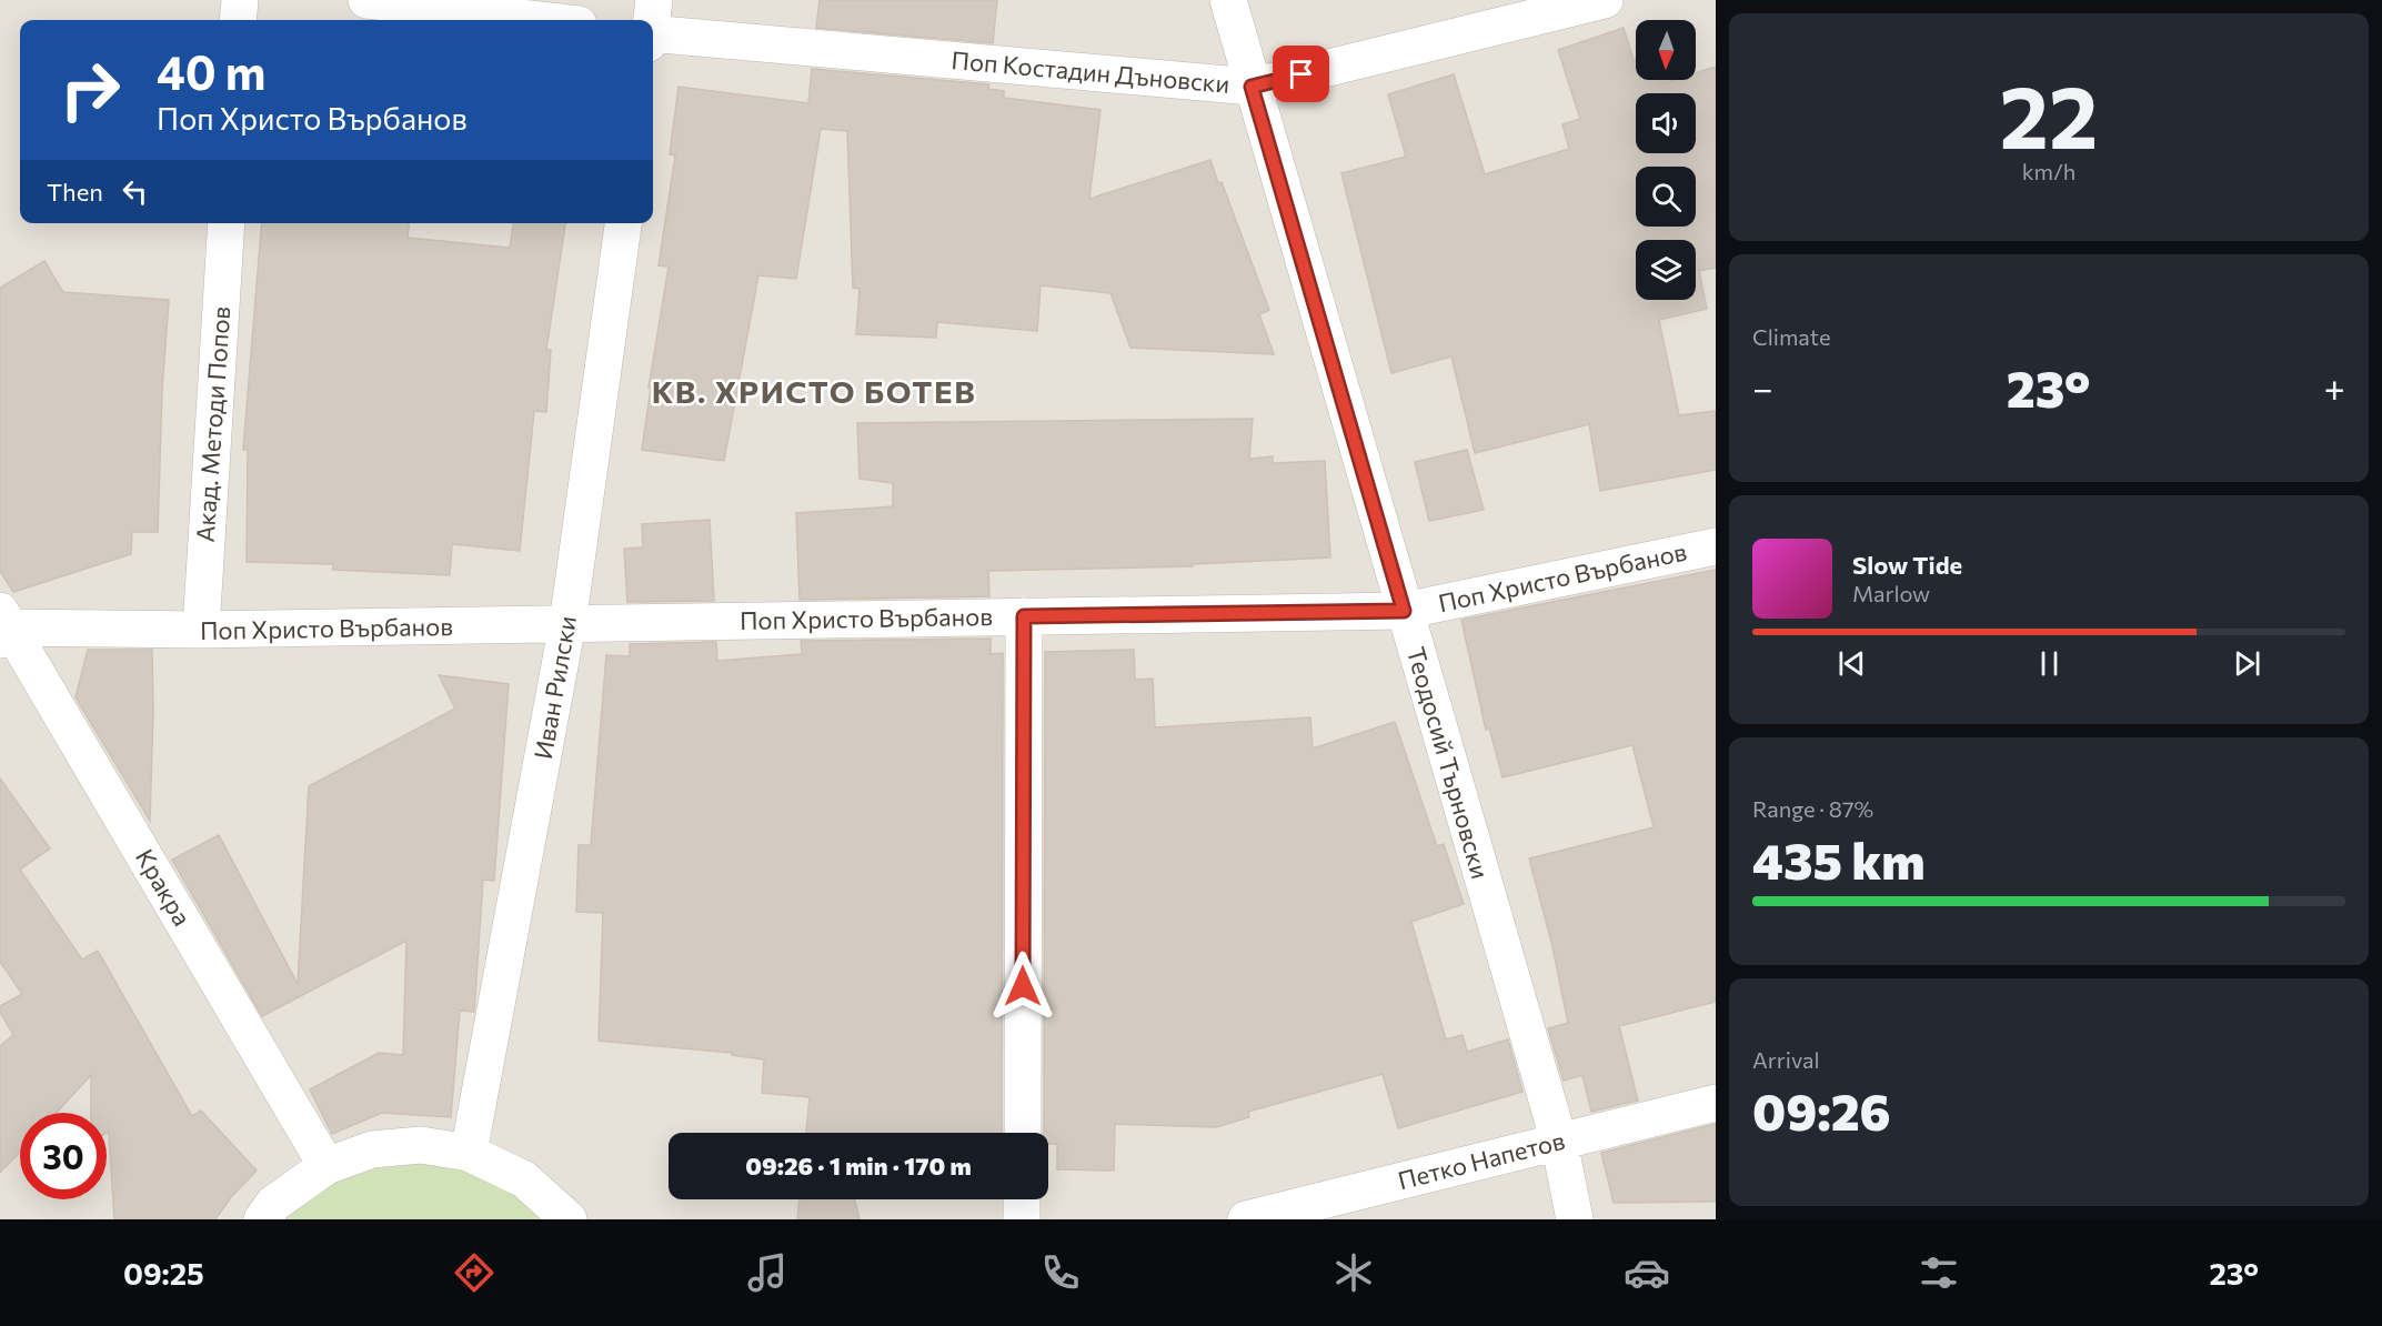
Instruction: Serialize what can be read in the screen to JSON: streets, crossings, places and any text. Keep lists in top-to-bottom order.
{
  "streets": {
    "street": [
      "Поп Костадин Дъновски",
      "Акад. Методи Попов",
      "Поп Христо Върбанов",
      "Иван Рилски",
      "Теодосий Търновски",
      "Кракра",
      "Петко Напетов"
    ]
  },
  "crossings": [
    ["Поп Костадин Дъновски", "Теодосий Търновски"],
    ["Акад. Методи Попов", "Поп Христо Върбанов"],
    ["Поп Христо Върбанов", "Иван Рилски"],
    ["Поп Христо Върбанов", "Теодосий Търновски"],
    ["Поп Христо Върбанов", "Кракра"],
    ["Теодосий Търновски", "Петко Напетов"]
  ],
  "districts": ["КВ. ХРИСТО БОТЕВ"],
  "north": "bottom",
  "page": {
    "tile": [
      ["22", "km/h"],
      "Climate",
      ["Range · 87%", "435 km"],
      ["Arrival", "09:26"]
    ],
    "turn": ["40 m", "Поп Христо Върбанов"],
    "then": "Then",
    "heat": ["−", "23°", "+"],
    "song": ["Slow Tide", "Marlow"],
    "limit": "30",
    "trip": "09:26 · 1 min · 170 m",
    "tabs": ["09:25", "23°"]
  }
}
